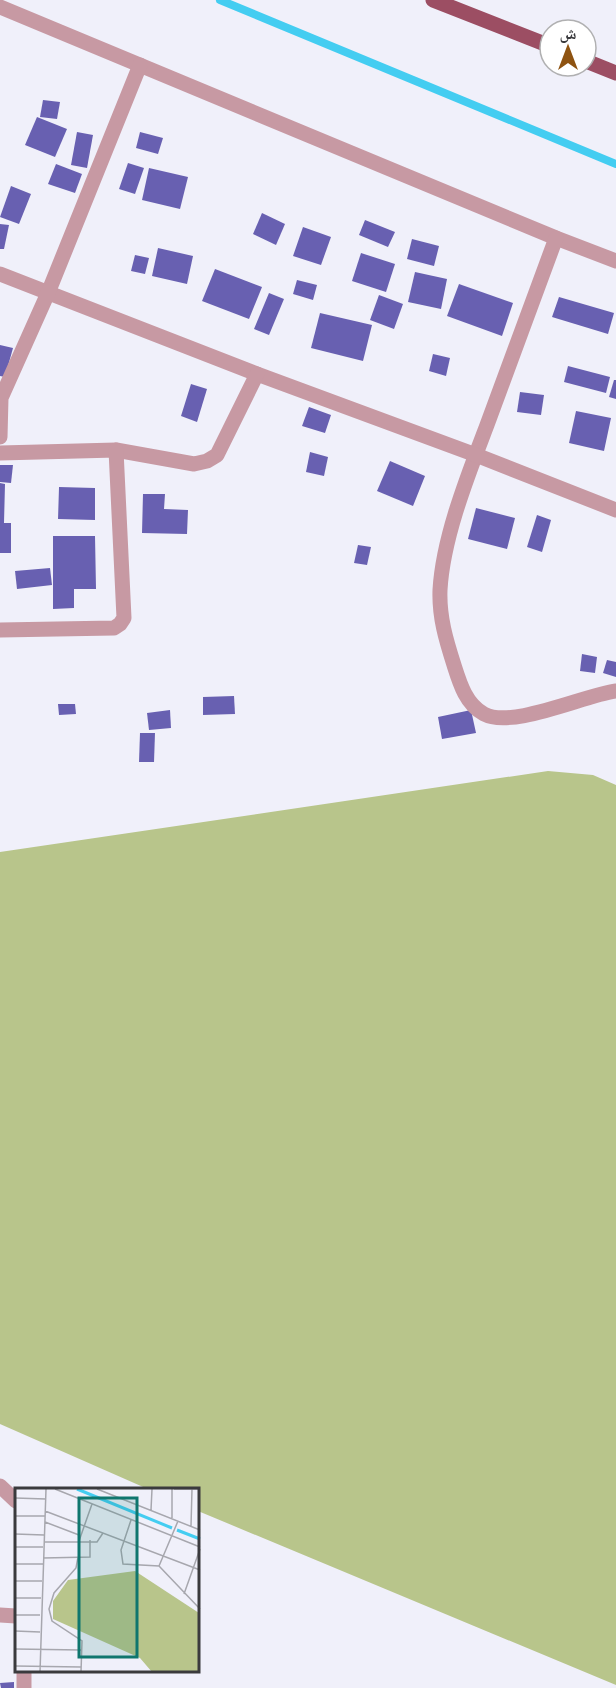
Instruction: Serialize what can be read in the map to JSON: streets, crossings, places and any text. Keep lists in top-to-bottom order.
{
  "north": "top"
}
